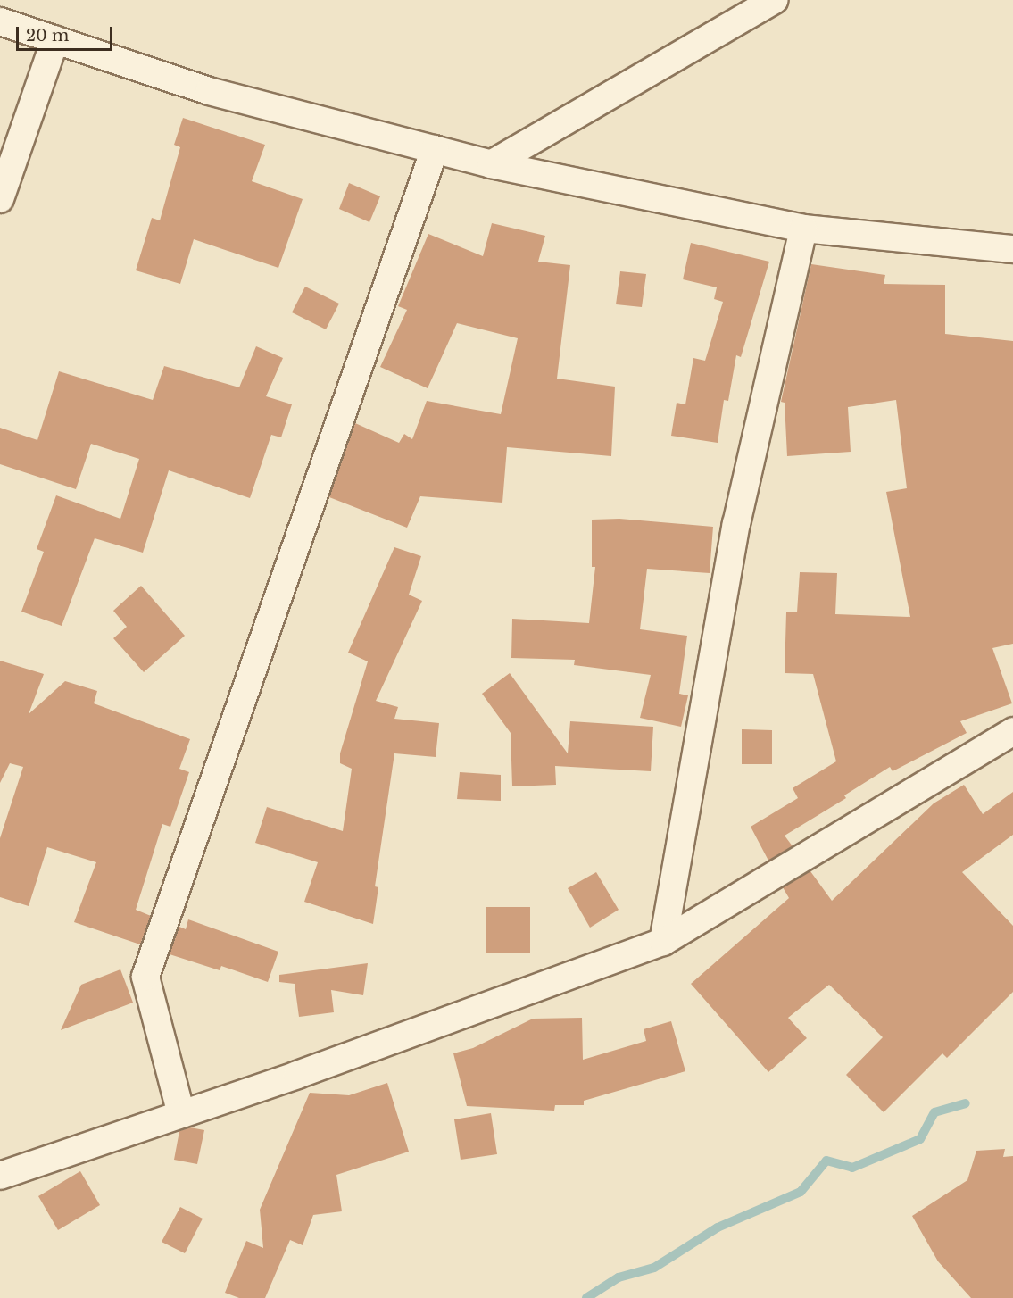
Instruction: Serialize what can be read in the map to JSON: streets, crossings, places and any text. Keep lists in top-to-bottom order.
{
  "scale_bar": "20 m"
}
